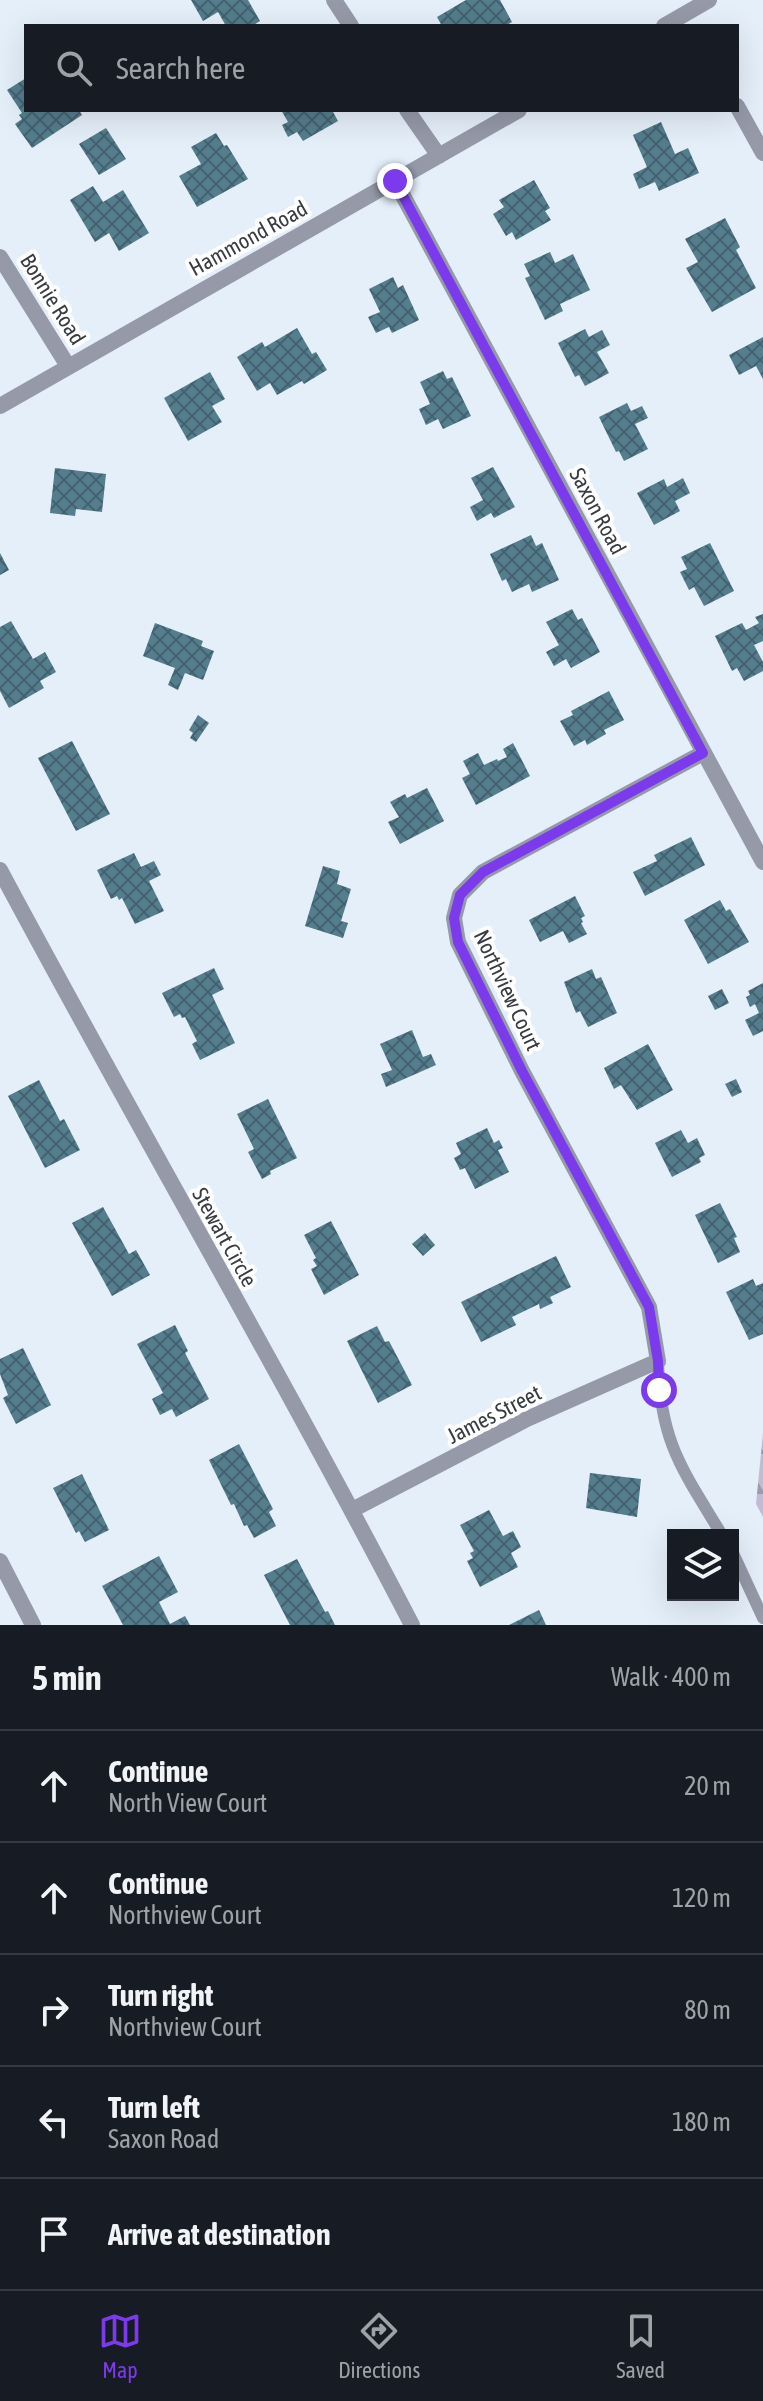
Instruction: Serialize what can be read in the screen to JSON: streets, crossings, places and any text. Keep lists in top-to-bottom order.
{
  "streets": {
    "street": [
      "Hammond Road",
      "Bonnie Road",
      "Saxon Road",
      "Northview Court",
      "Stewart Circle",
      "James Street"
    ]
  },
  "crossings": [
    ["Hammond Road", "Bonnie Road"],
    ["Hammond Road", "Saxon Road"],
    ["Saxon Road", "Northview Court"],
    ["Northview Court", "James Street"],
    ["Stewart Circle", "James Street"]
  ],
  "page": {
    "search": "Search here",
    "heading": ["5 min", "Walk · 400 m"],
    "list": [
      ["Continue", "North View Court", "20 m"],
      ["Continue", "Northview Court", "120 m"],
      ["Turn right", "Northview Court", "80 m"],
      ["Turn left", "Saxon Road", "180 m"],
      "Arrive at destination"
    ],
    "nav": ["Map", "Directions", "Saved"]
  }
}
